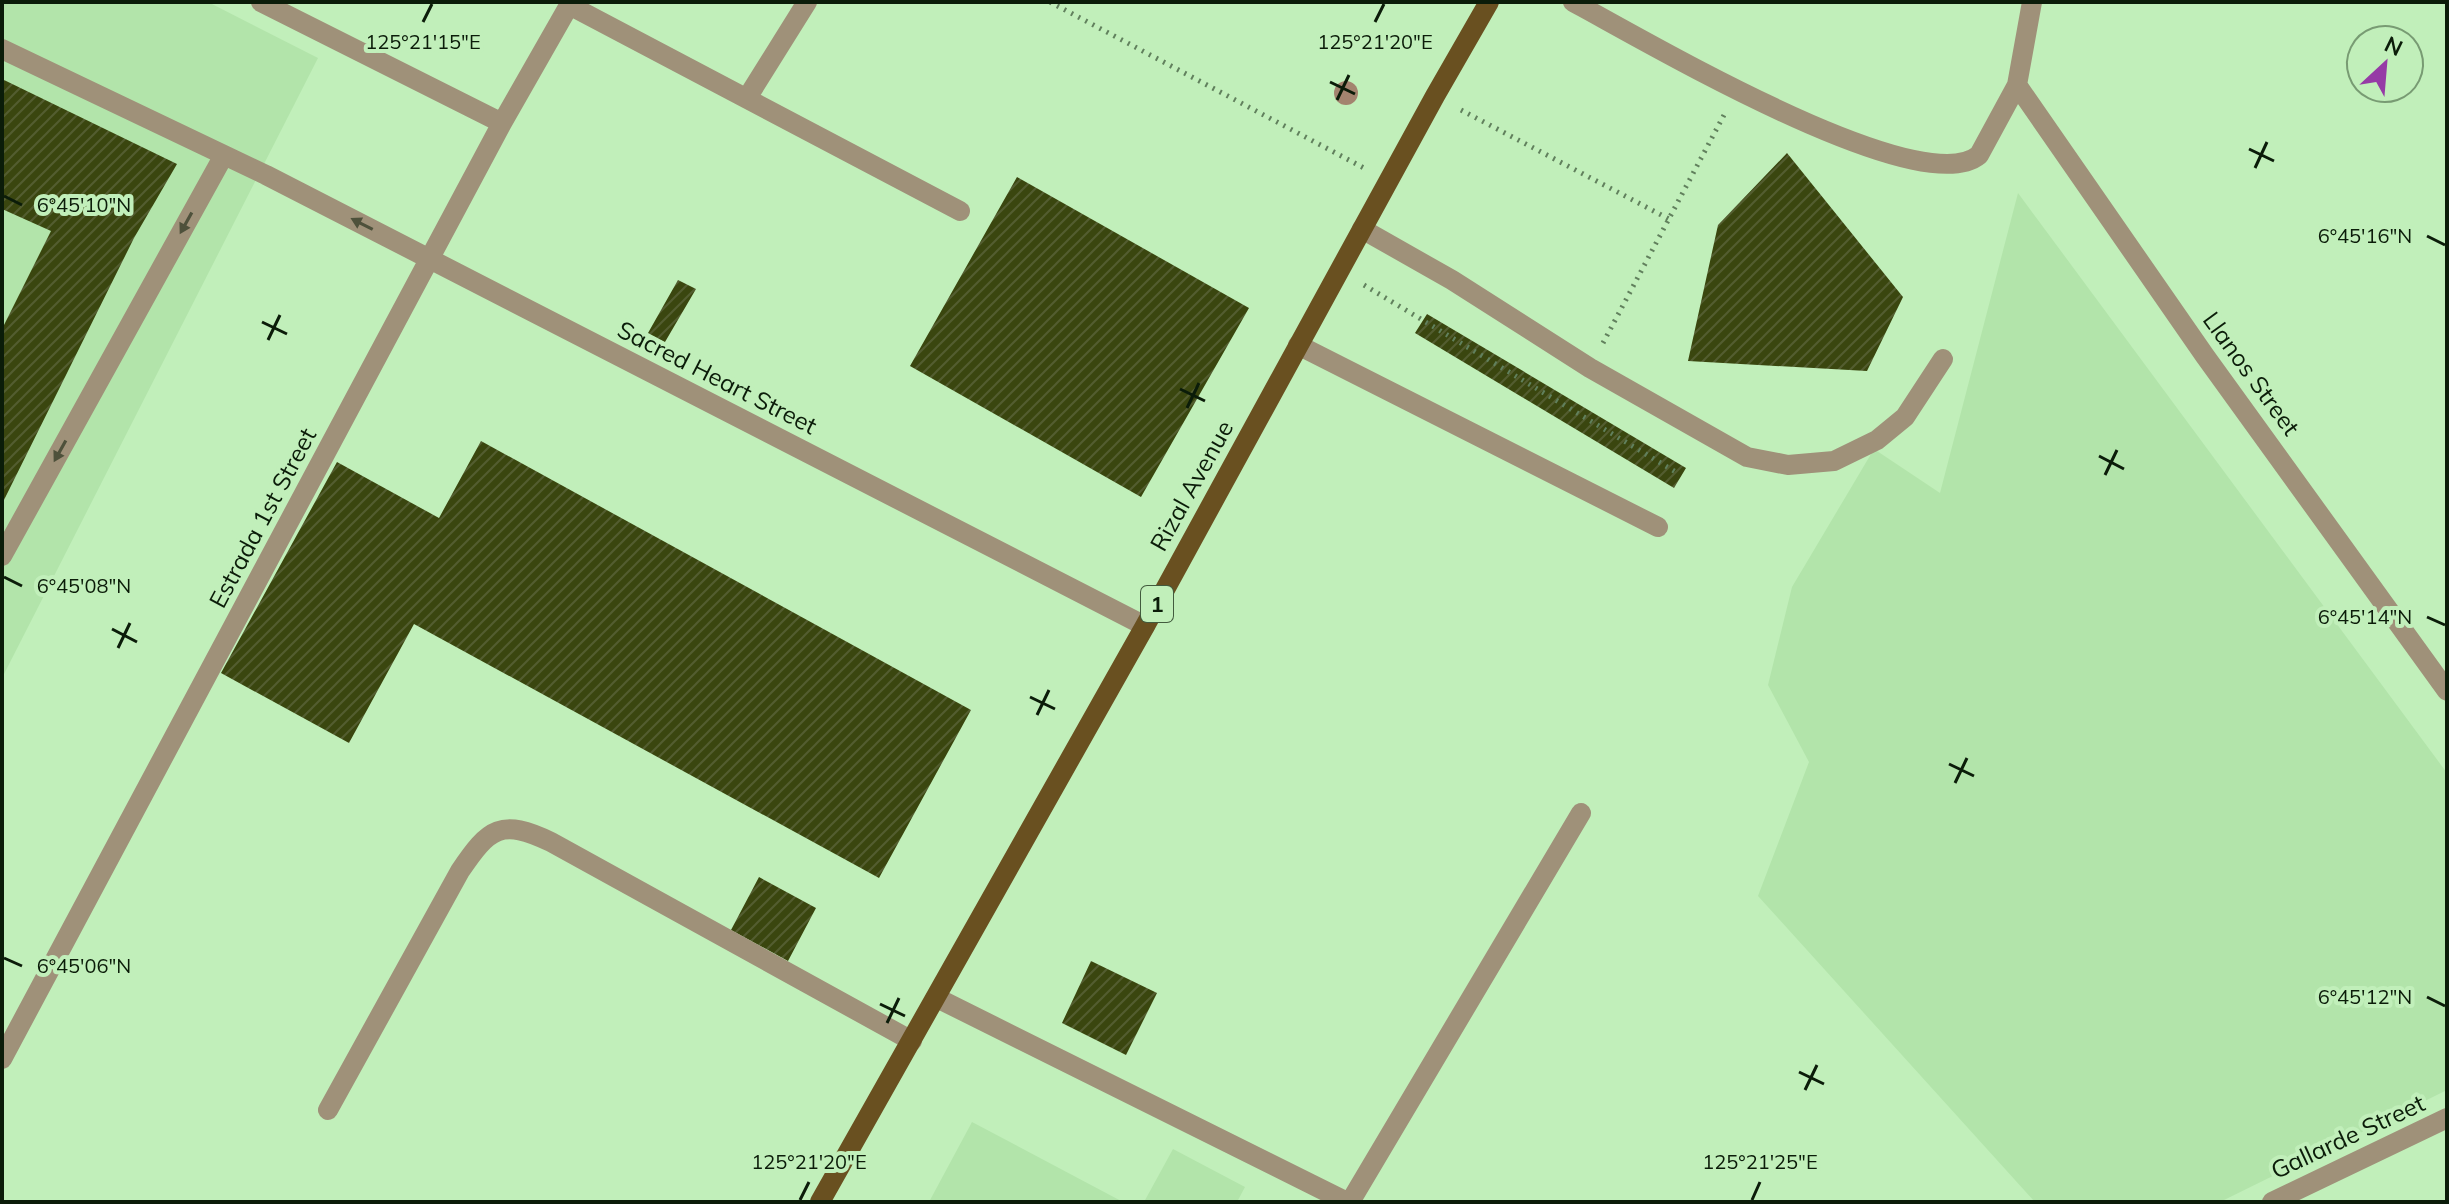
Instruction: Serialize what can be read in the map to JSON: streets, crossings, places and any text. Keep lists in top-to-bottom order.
{
  "streets": {
    "main road": ["Rizal Avenue", "1"],
    "street": [
      "Llanos Street",
      "Sacred Heart Street",
      "Estrada 1st Street",
      "Gallarde Street"
    ]
  },
  "crossings": [
    ["Sacred Heart Street", "Rizal Avenue"],
    ["Sacred Heart Street", "Estrada 1st Street"]
  ],
  "north": "top right",
  "coordinates": [
    "125°21'15\"E",
    "125°21'20\"E",
    "6°45'10\"N",
    "6°45'16\"N",
    "6°45'08\"N",
    "6°45'14\"N",
    "6°45'06\"N",
    "6°45'12\"N",
    "125°21'25\"E"
  ]
}
